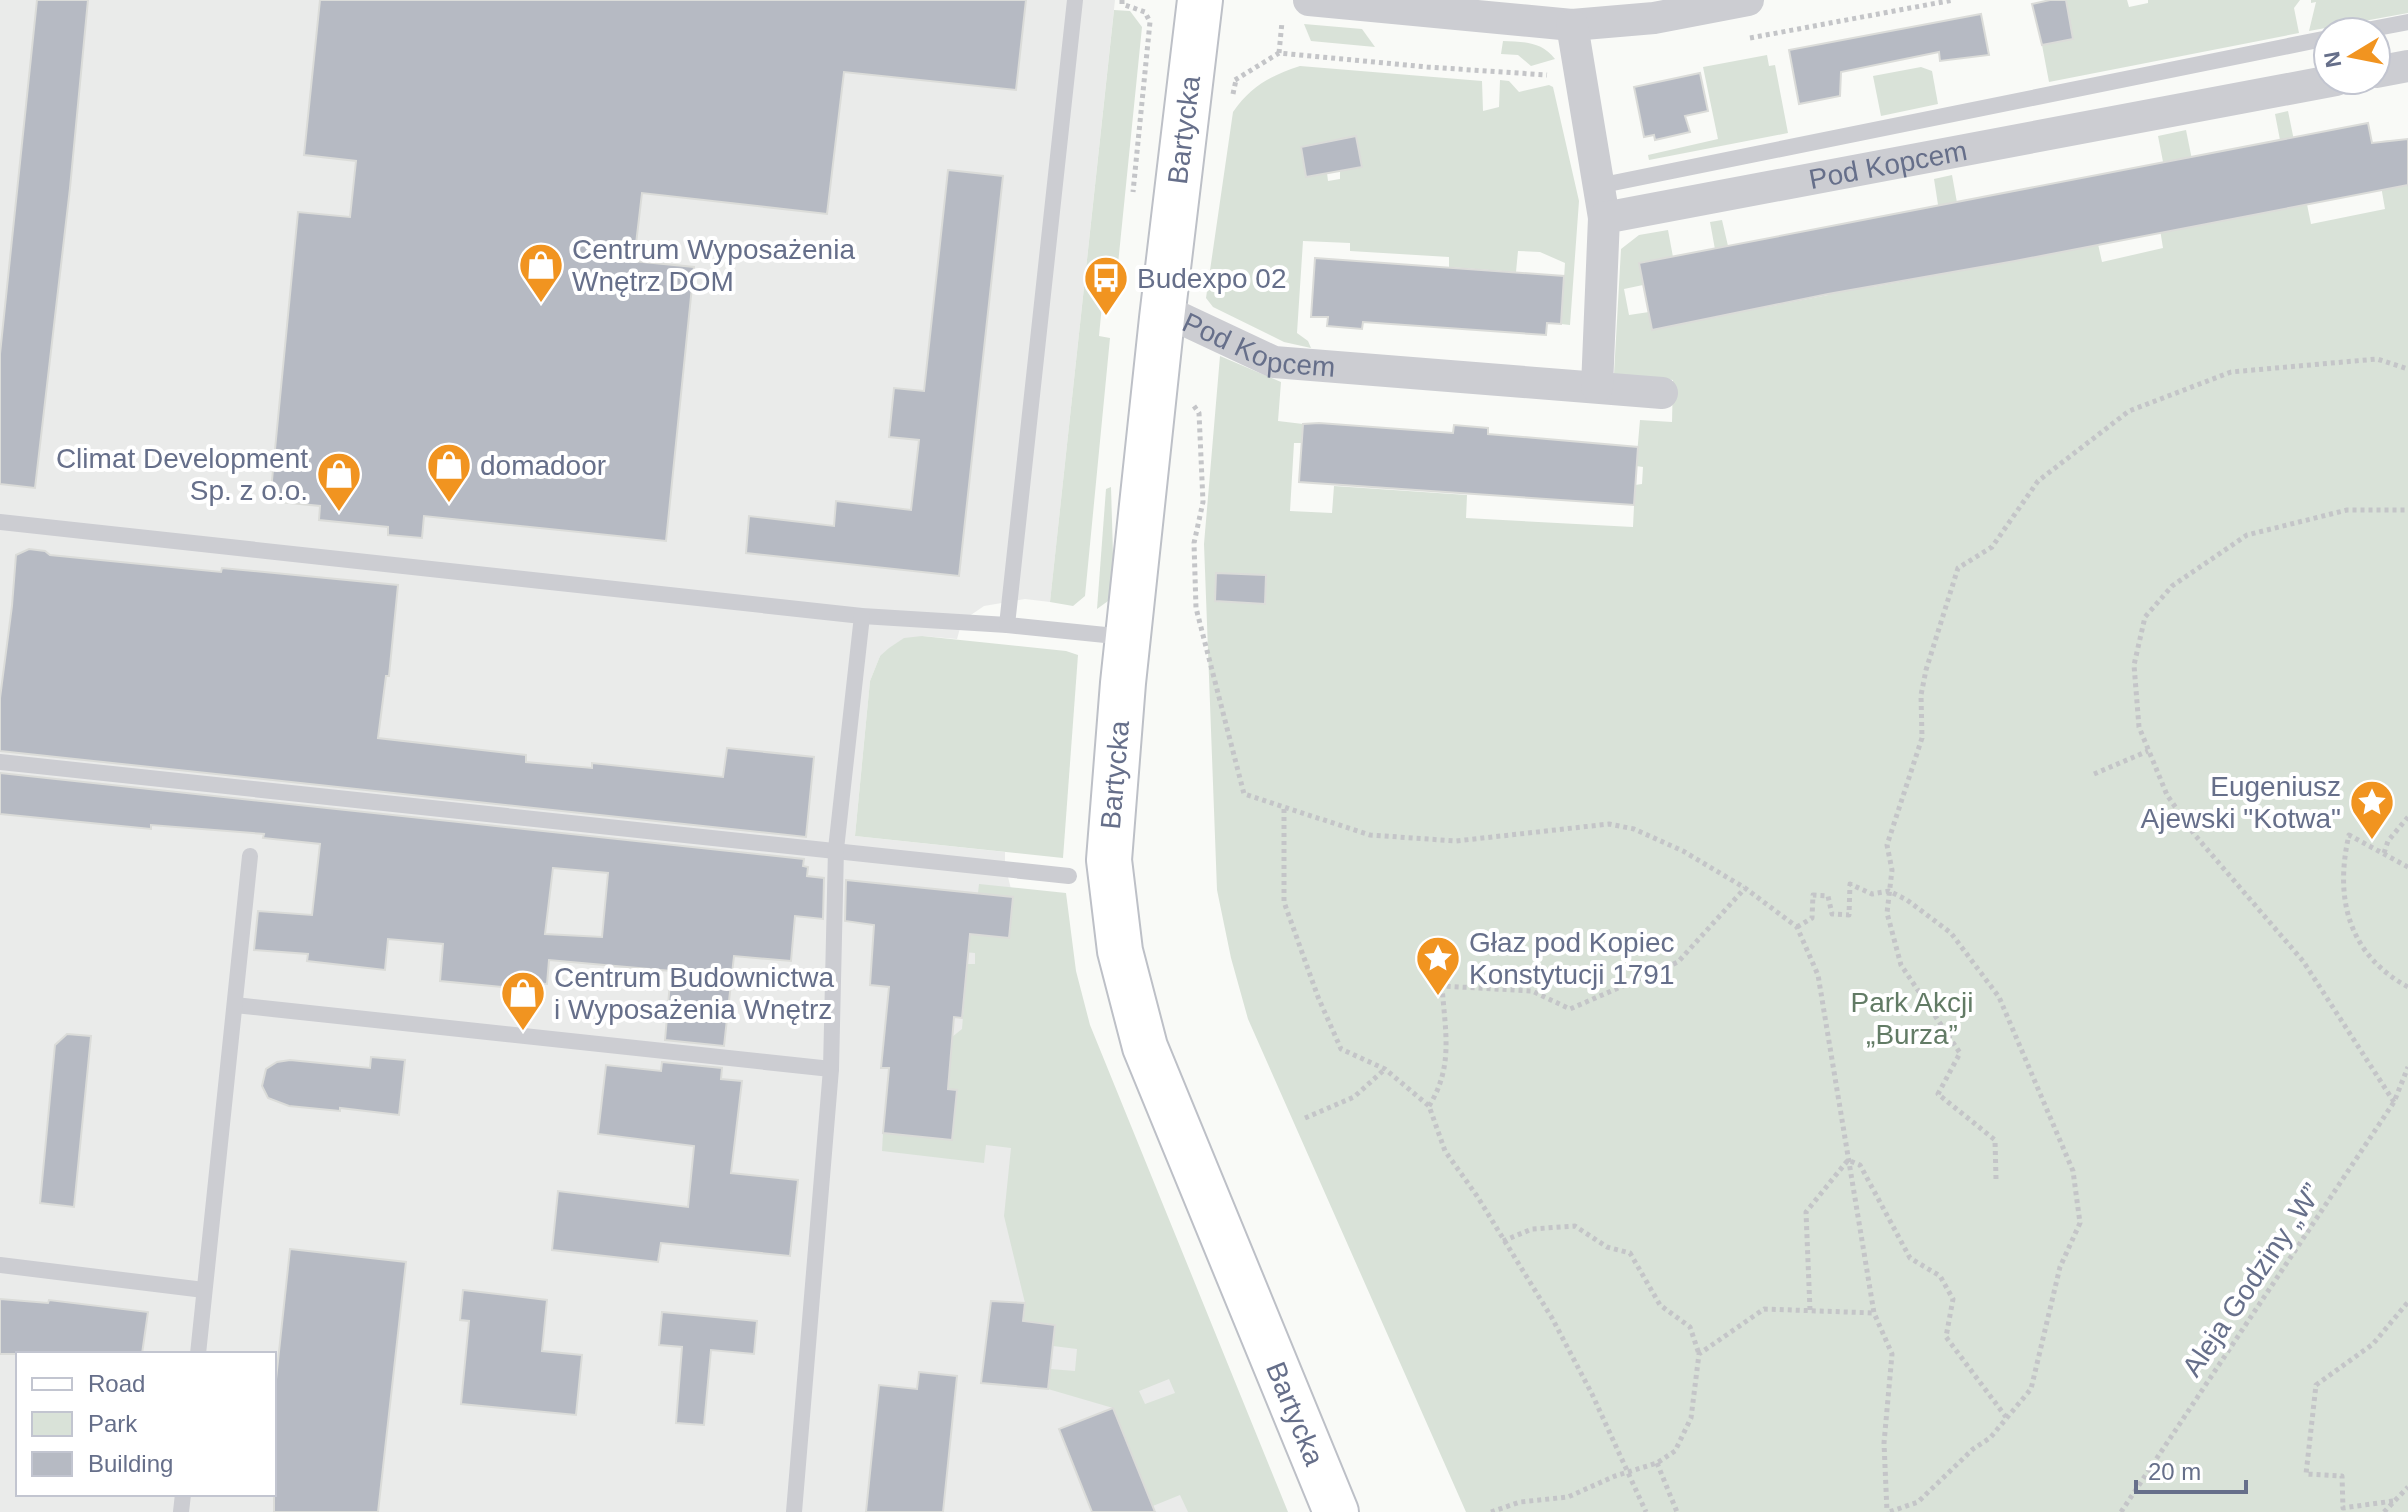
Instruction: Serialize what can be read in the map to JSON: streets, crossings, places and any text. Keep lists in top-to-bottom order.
{
  "streets": {
    "street": ["Bartycka", "Pod Kopcem"],
    "path": ["Aleja Godziny „W”"]
  },
  "crossings": [
    ["Bartycka", "Pod Kopcem"]
  ],
  "parks": ["Park Akcji „Burza”"],
  "places": {
    "shop": [
      "Centrum Wyposażenia Wnętrz DOM",
      "domadoor",
      "Climat Development Sp. z o.o.",
      "Centrum Budownictwa i Wyposażenia Wnętrz"
    ],
    "bus stop": ["Budexpo 02"],
    "place": ["Eugeniusz Ajewski \"Kotwa\"", "Głaz pod Kopiec Konstytucji 1791"]
  },
  "legend": ["Road", "Park", "Building"],
  "scale_bar": "20 m",
  "north": "left"
}
